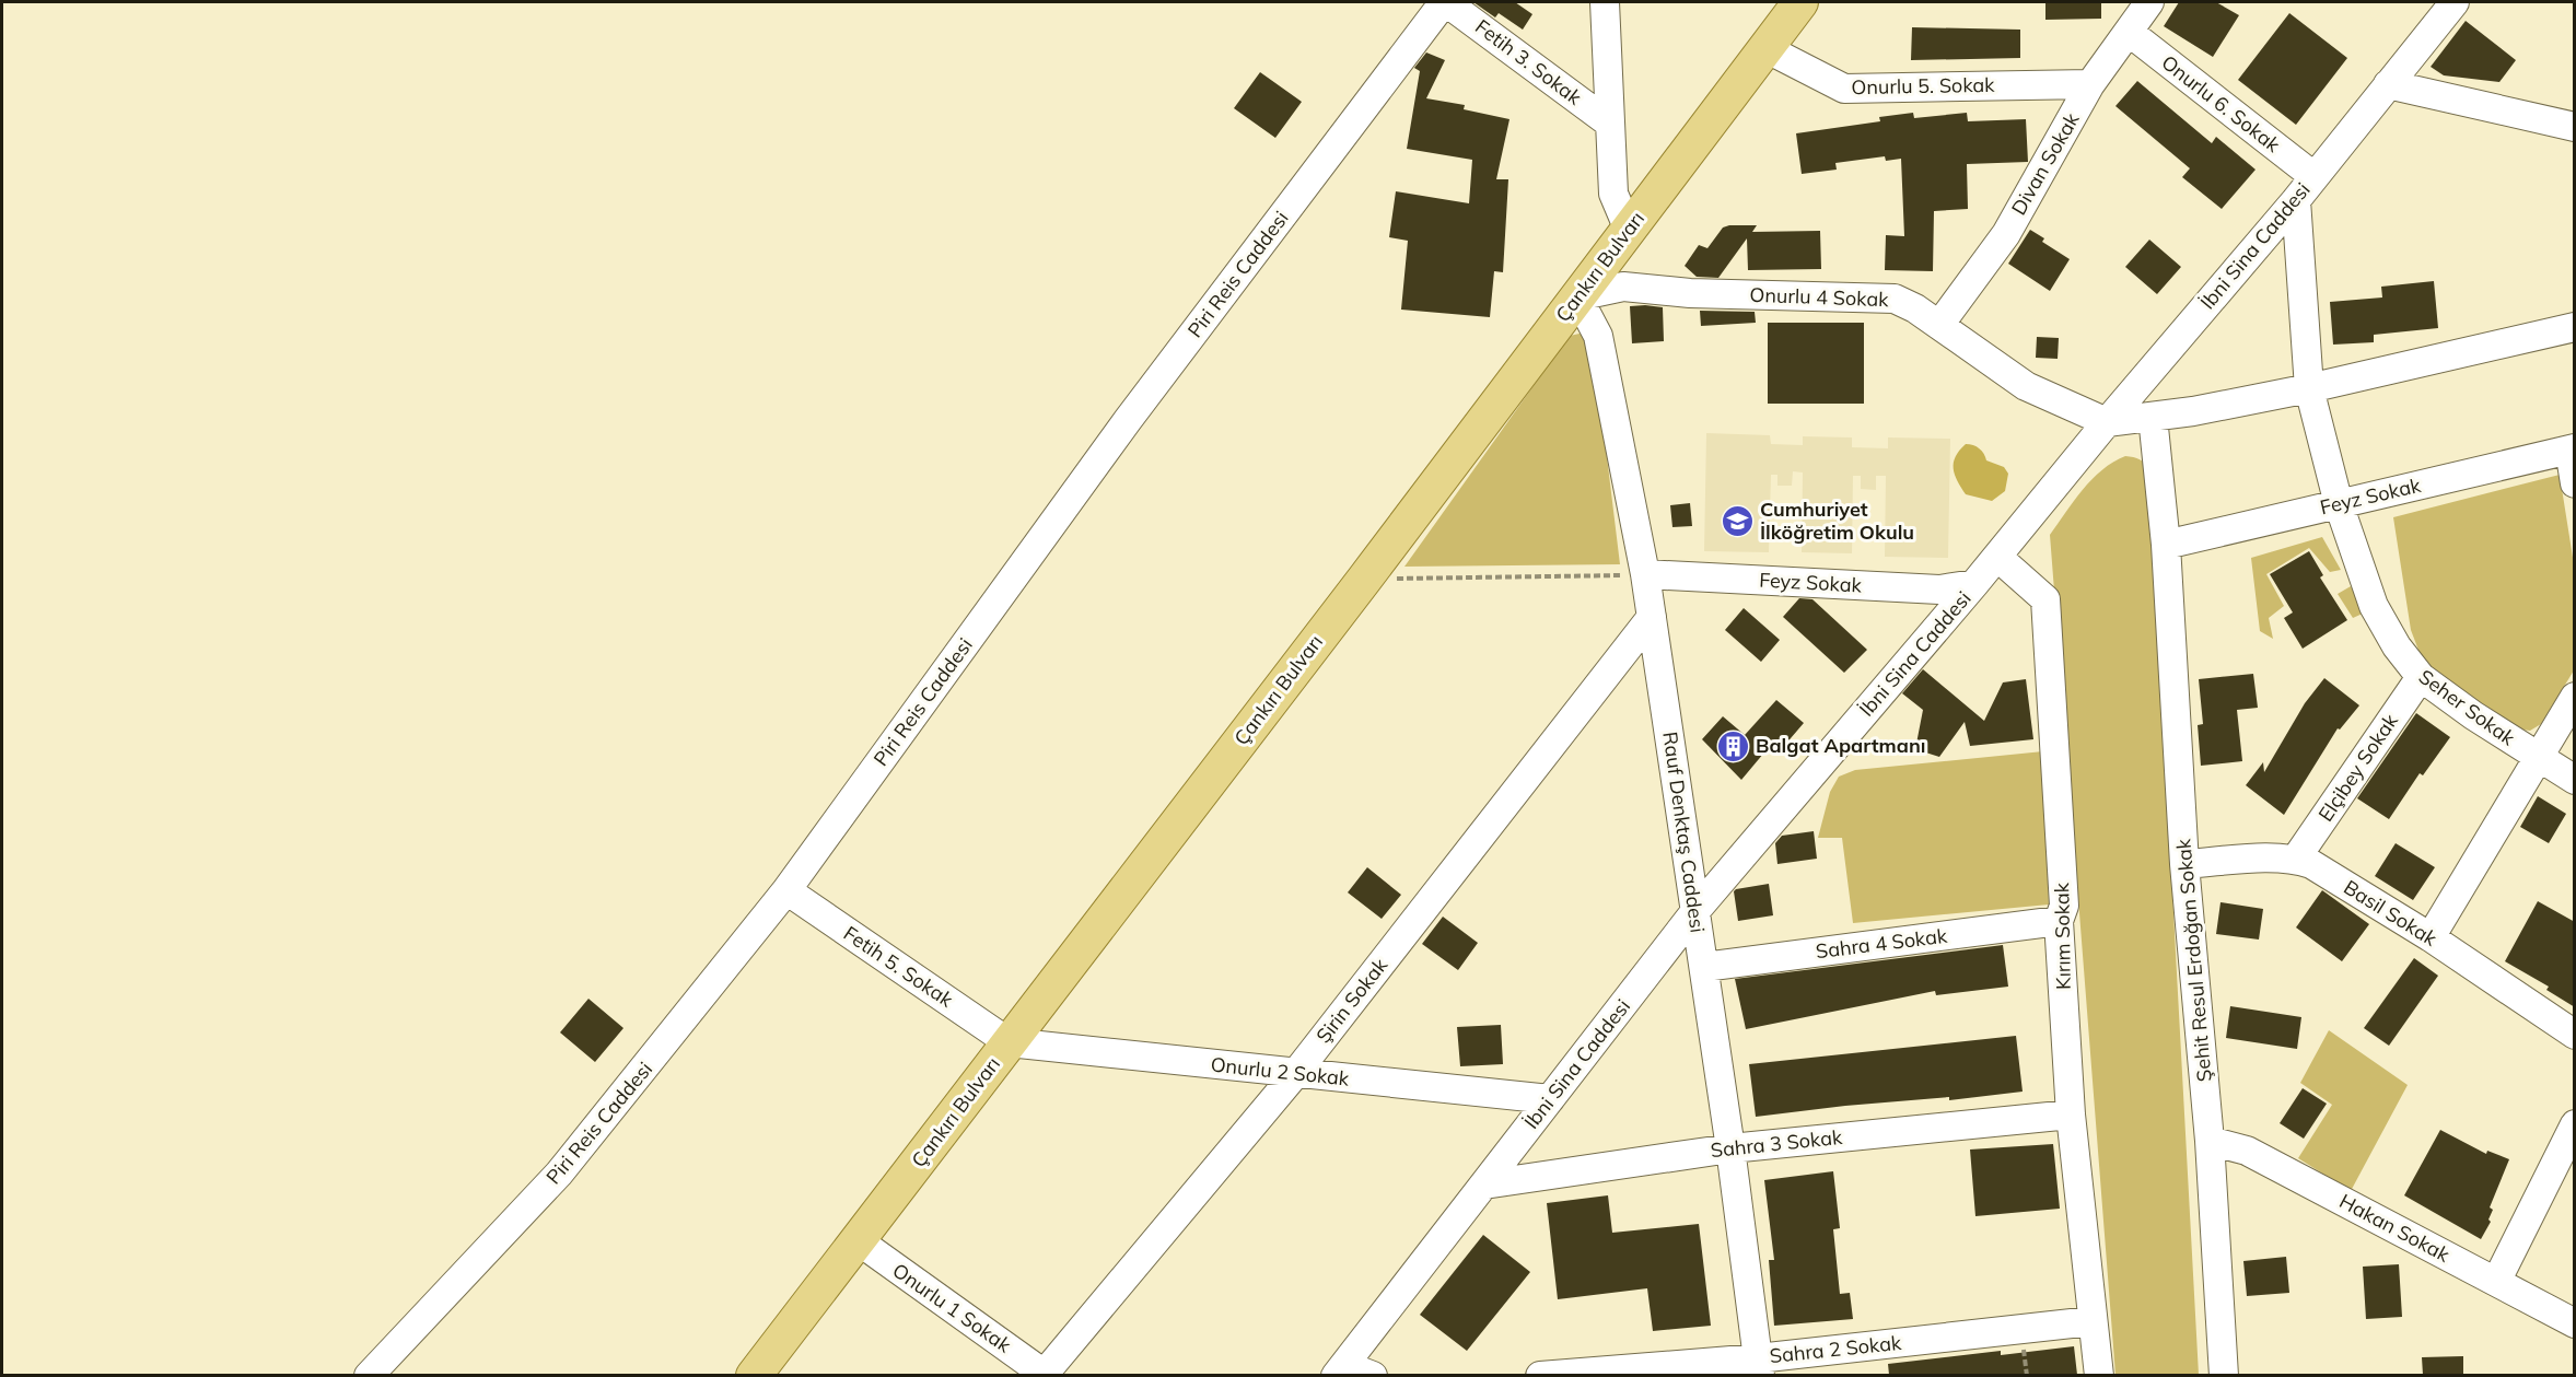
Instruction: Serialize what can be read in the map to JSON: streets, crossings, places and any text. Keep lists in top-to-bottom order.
{
  "streets": {
    "main road": ["Çankırı Bulvarı"],
    "street": [
      "Fetih 3. Sokak",
      "Onurlu 5. Sokak",
      "Onurlu 6. Sokak",
      "Divan Sokak",
      "İbni Sina Caddesi",
      "Piri Reis Caddesi",
      "Onurlu 4 Sokak",
      "Feyz Sokak",
      "Seher Sokak",
      "Elçibey Sokak",
      "Rauf Denktaş Caddesi",
      "Basil Sokak",
      "Kırım Sokak",
      "Sahra 4 Sokak",
      "Şehit Resul Erdoğan Sokak",
      "Fetih 5. Sokak",
      "Şirin Sokak",
      "Onurlu 2 Sokak",
      "Sahra 3 Sokak",
      "Hakan Sokak",
      "Onurlu 1 Sokak",
      "Sahra 2 Sokak"
    ]
  },
  "crossings": [
    ["Fetih 3. Sokak", "Piri Reis Caddesi"],
    ["Onurlu 5. Sokak", "Divan Sokak"],
    ["Onurlu 5. Sokak", "Çankırı Bulvarı"],
    ["Onurlu 6. Sokak", "Divan Sokak"],
    ["Onurlu 6. Sokak", "İbni Sina Caddesi"],
    ["Divan Sokak", "Onurlu 4 Sokak"],
    ["İbni Sina Caddesi", "Onurlu 4 Sokak"],
    ["İbni Sina Caddesi", "Feyz Sokak"],
    ["İbni Sina Caddesi", "Seher Sokak"],
    ["İbni Sina Caddesi", "Rauf Denktaş Caddesi"],
    ["İbni Sina Caddesi", "Kırım Sokak"],
    ["İbni Sina Caddesi", "Onurlu 2 Sokak"],
    ["İbni Sina Caddesi", "Sahra 3 Sokak"],
    ["Çankırı Bulvarı", "Onurlu 4 Sokak"],
    ["Çankırı Bulvarı", "Rauf Denktaş Caddesi"],
    ["Çankırı Bulvarı", "Fetih 5. Sokak"],
    ["Çankırı Bulvarı", "Onurlu 2 Sokak"],
    ["Çankırı Bulvarı", "Onurlu 1 Sokak"],
    ["Piri Reis Caddesi", "Fetih 5. Sokak"],
    ["Onurlu 4 Sokak", "Rauf Denktaş Caddesi"],
    ["Feyz Sokak", "Seher Sokak"],
    ["Feyz Sokak", "Rauf Denktaş Caddesi"],
    ["Feyz Sokak", "Şehit Resul Erdoğan Sokak"],
    ["Seher Sokak", "Elçibey Sokak"],
    ["Elçibey Sokak", "Basil Sokak"],
    ["Rauf Denktaş Caddesi", "Sahra 4 Sokak"],
    ["Rauf Denktaş Caddesi", "Şirin Sokak"],
    ["Rauf Denktaş Caddesi", "Sahra 3 Sokak"],
    ["Rauf Denktaş Caddesi", "Sahra 2 Sokak"],
    ["Basil Sokak", "Şehit Resul Erdoğan Sokak"],
    ["Kırım Sokak", "Sahra 4 Sokak"],
    ["Kırım Sokak", "Sahra 3 Sokak"],
    ["Kırım Sokak", "Sahra 2 Sokak"],
    ["Şehit Resul Erdoğan Sokak", "Hakan Sokak"],
    ["Fetih 5. Sokak", "Onurlu 2 Sokak"],
    ["Şirin Sokak", "Onurlu 2 Sokak"],
    ["Şirin Sokak", "Onurlu 1 Sokak"]
  ],
  "places": {
    "school or university": ["Cumhuriyet İlköğretim Okulu"],
    "building": ["Balgat Apartmanı"]
  }
}
